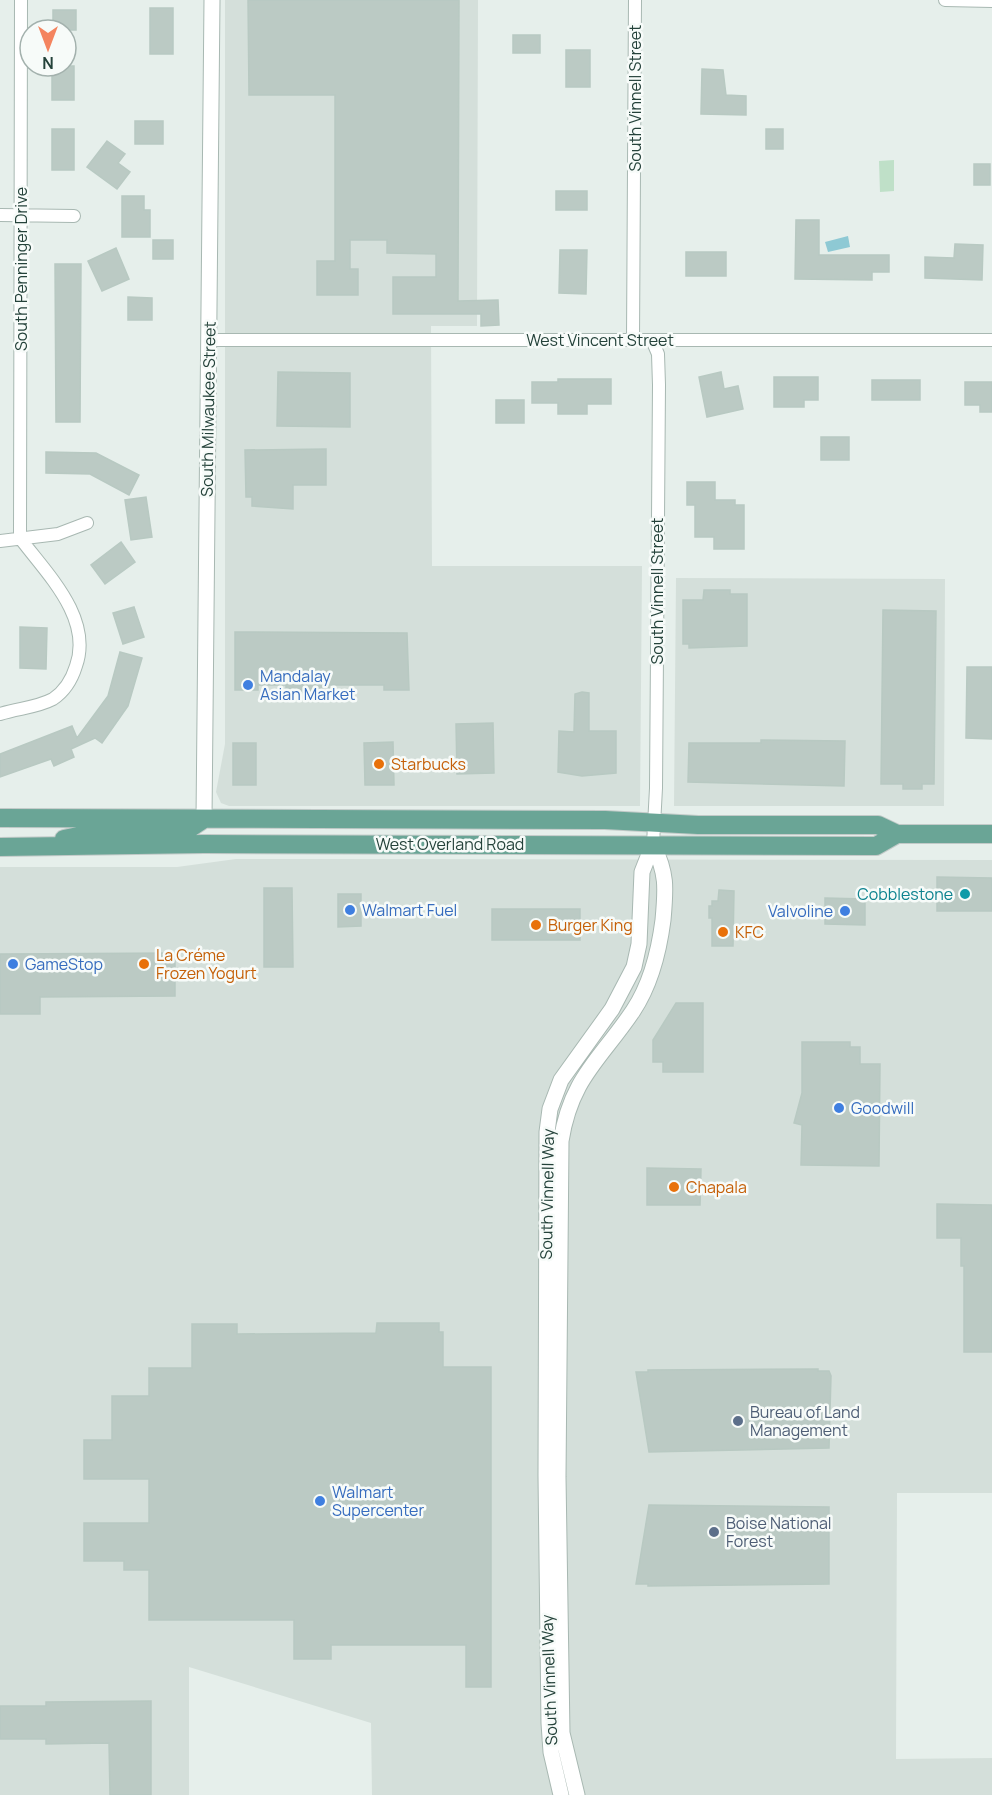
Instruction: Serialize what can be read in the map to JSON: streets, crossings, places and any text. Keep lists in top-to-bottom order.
{
  "streets": {
    "main road": ["West Overland Road"],
    "street": [
      "South Vinnell Street",
      "South Penninger Drive",
      "West Vincent Street",
      "South Milwaukee Street",
      "South Vinnell Way"
    ]
  },
  "crossings": [
    ["South Vinnell Street", "West Vincent Street"],
    ["South Vinnell Street", "West Overland Road"],
    ["South Vinnell Street", "South Vinnell Way"],
    ["West Vincent Street", "South Milwaukee Street"],
    ["South Milwaukee Street", "West Overland Road"],
    ["West Overland Road", "South Vinnell Way"]
  ],
  "places": [
    "Mandalay Asian Market",
    "Starbucks",
    "Cobblestone",
    "Walmart Fuel",
    "Valvoline",
    "Burger King",
    "KFC",
    "GameStop",
    "La Créme Frozen Yogurt",
    "Goodwill",
    "Chapala",
    "Bureau of Land Management",
    "Walmart Supercenter",
    "Boise National Forest"
  ],
  "north": "bottom"
}
